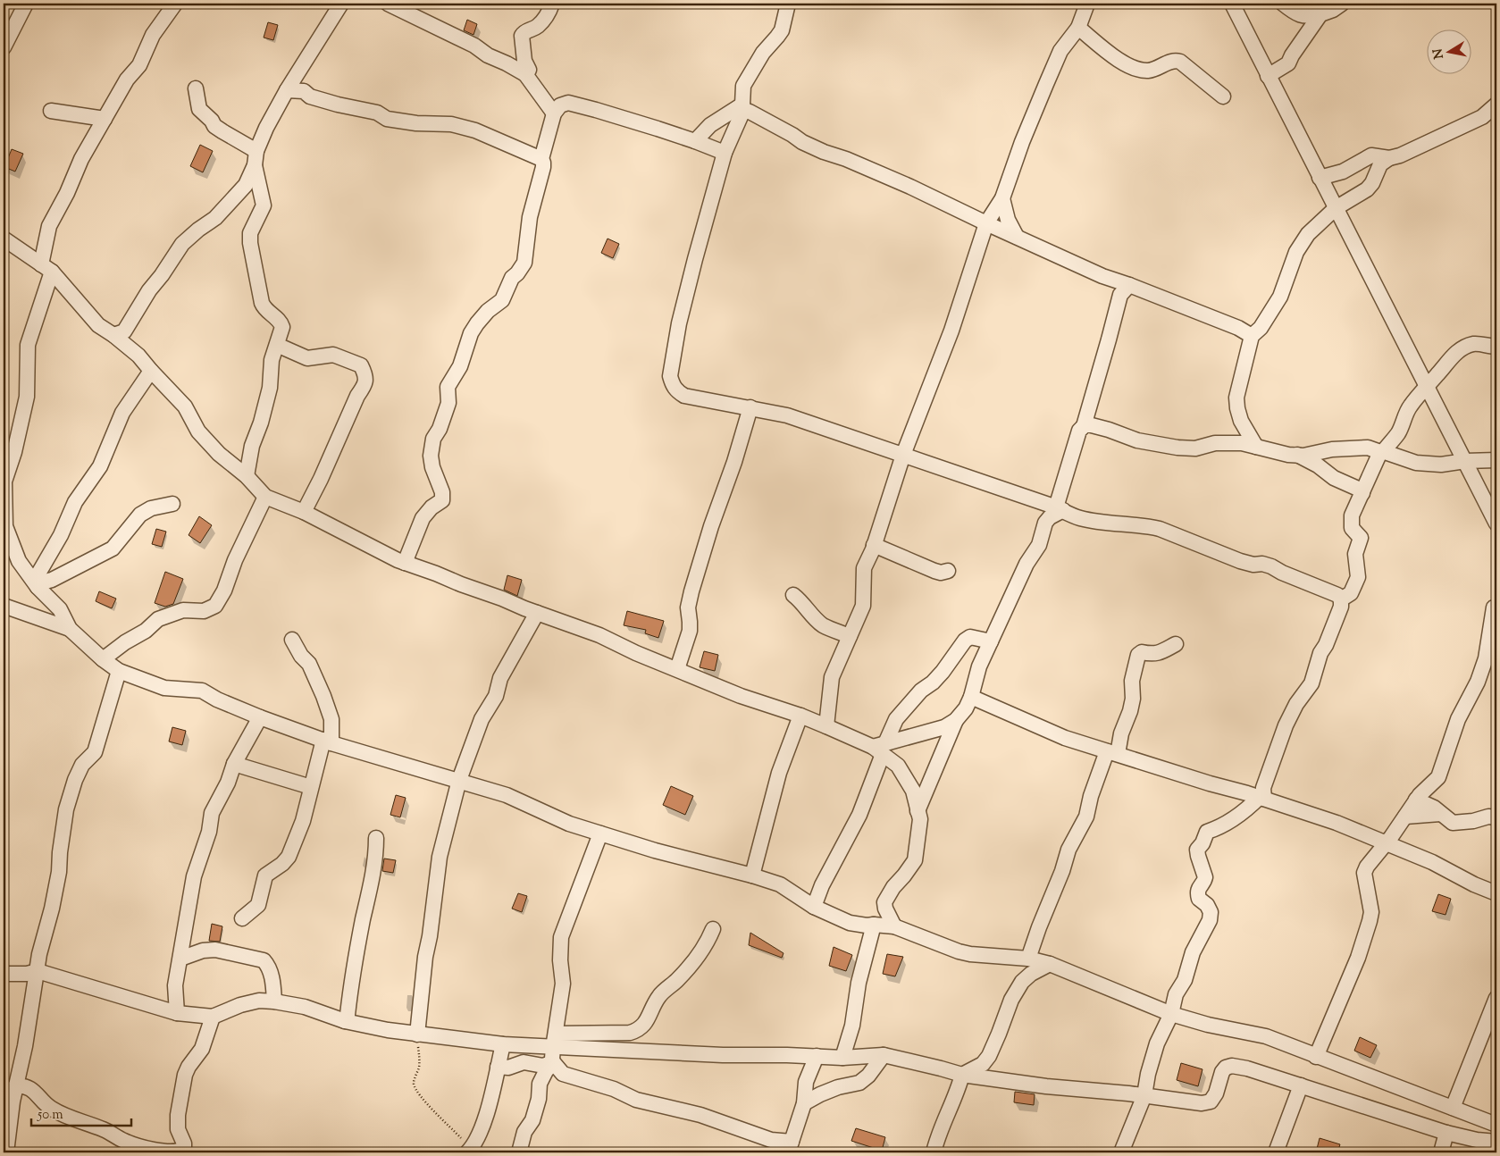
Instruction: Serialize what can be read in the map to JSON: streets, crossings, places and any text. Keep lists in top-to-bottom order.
{
  "scale_bar": "50 m",
  "north": "left"
}
